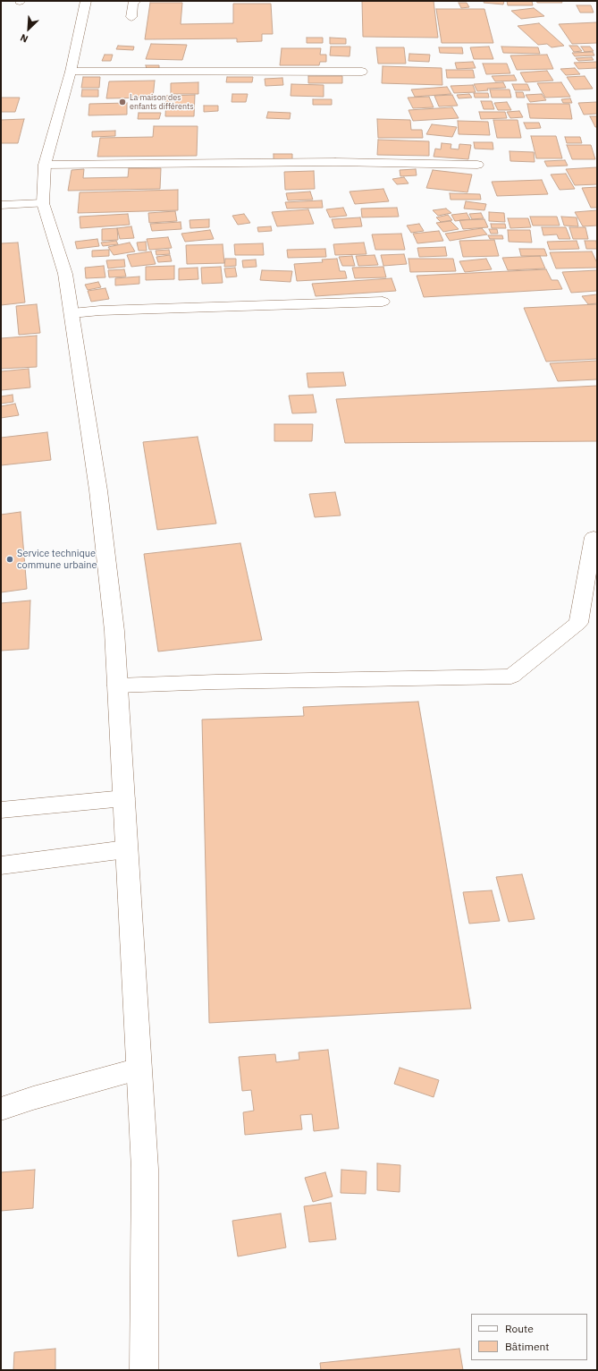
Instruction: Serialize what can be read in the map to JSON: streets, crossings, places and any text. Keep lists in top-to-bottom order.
{
  "places": ["La maison des enfants différents", "Service technique commune urbaine"],
  "legend": ["Route", "Bâtiment"],
  "north": "bottom left"
}
